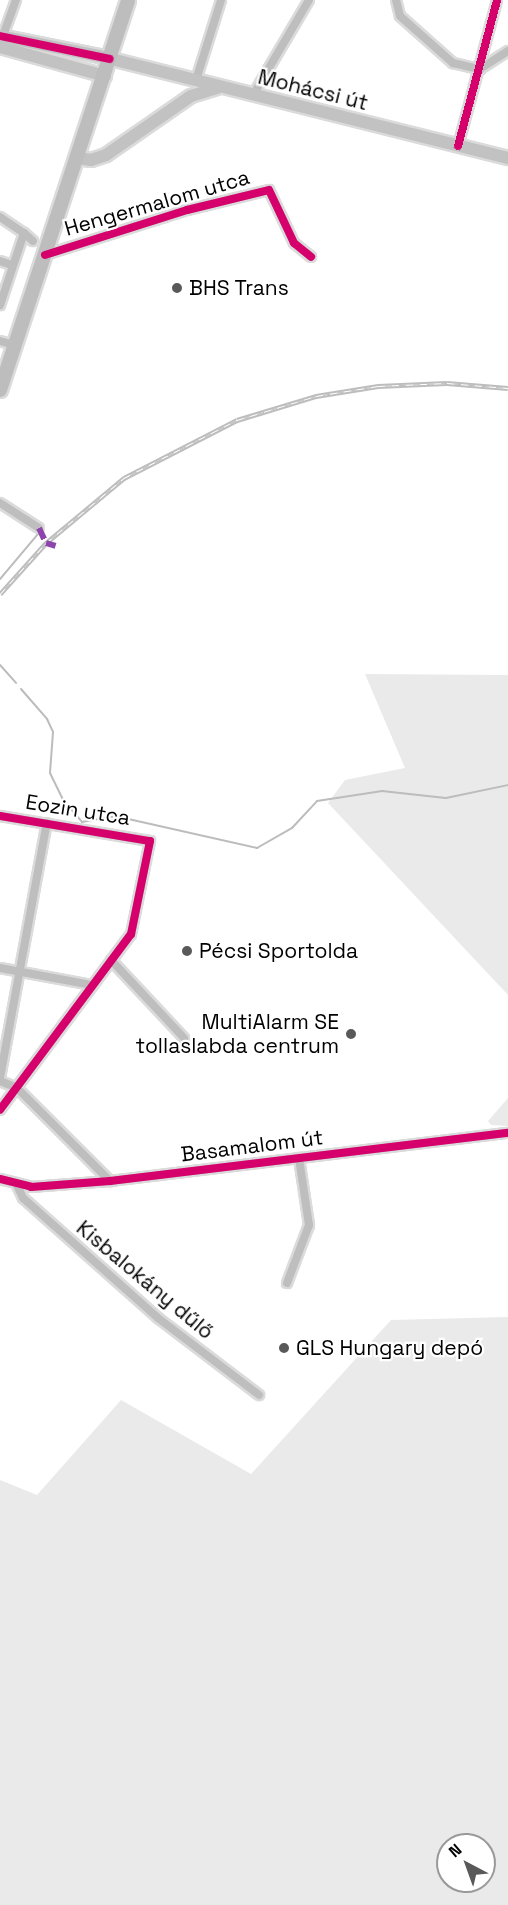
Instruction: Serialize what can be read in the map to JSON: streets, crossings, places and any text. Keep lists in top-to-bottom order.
{
  "streets": {
    "main road": ["Mohácsi út"],
    "street": [
      "Hengermalom utca",
      "Eozin utca",
      "Basamalom út",
      "Kisbalokány dűlő"
    ]
  },
  "crossings": [
    ["Basamalom út", "Kisbalokány dűlő"]
  ],
  "places": [
    "BHS Trans",
    "Pécsi Sportolda",
    "MultiAlarm SE tollaslabda centrum",
    "GLS Hungary depó"
  ],
  "north": "top left"
}
